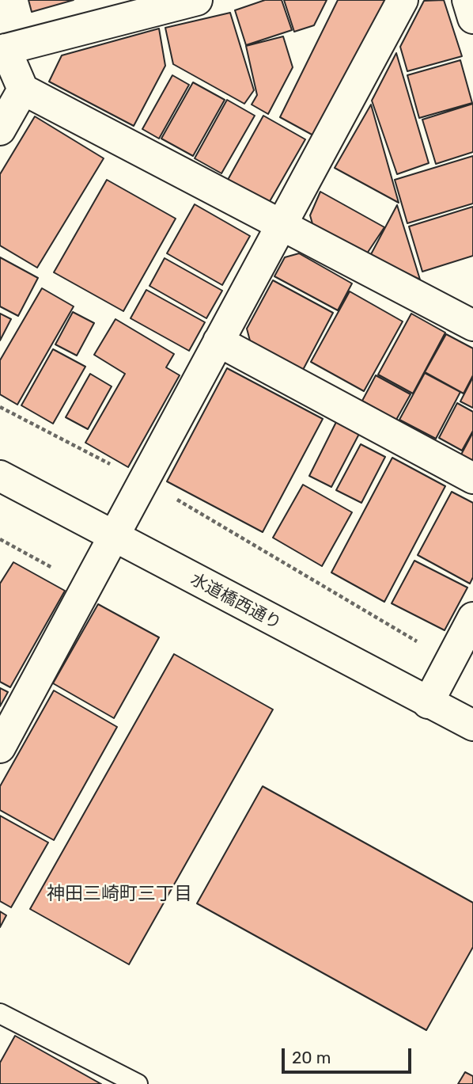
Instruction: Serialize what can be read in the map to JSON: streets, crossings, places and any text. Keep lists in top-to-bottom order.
{
  "streets": {
    "street": ["水道橋西通り"]
  },
  "districts": ["神田三崎町三丁目"],
  "scale_bar": "20 m"
}
